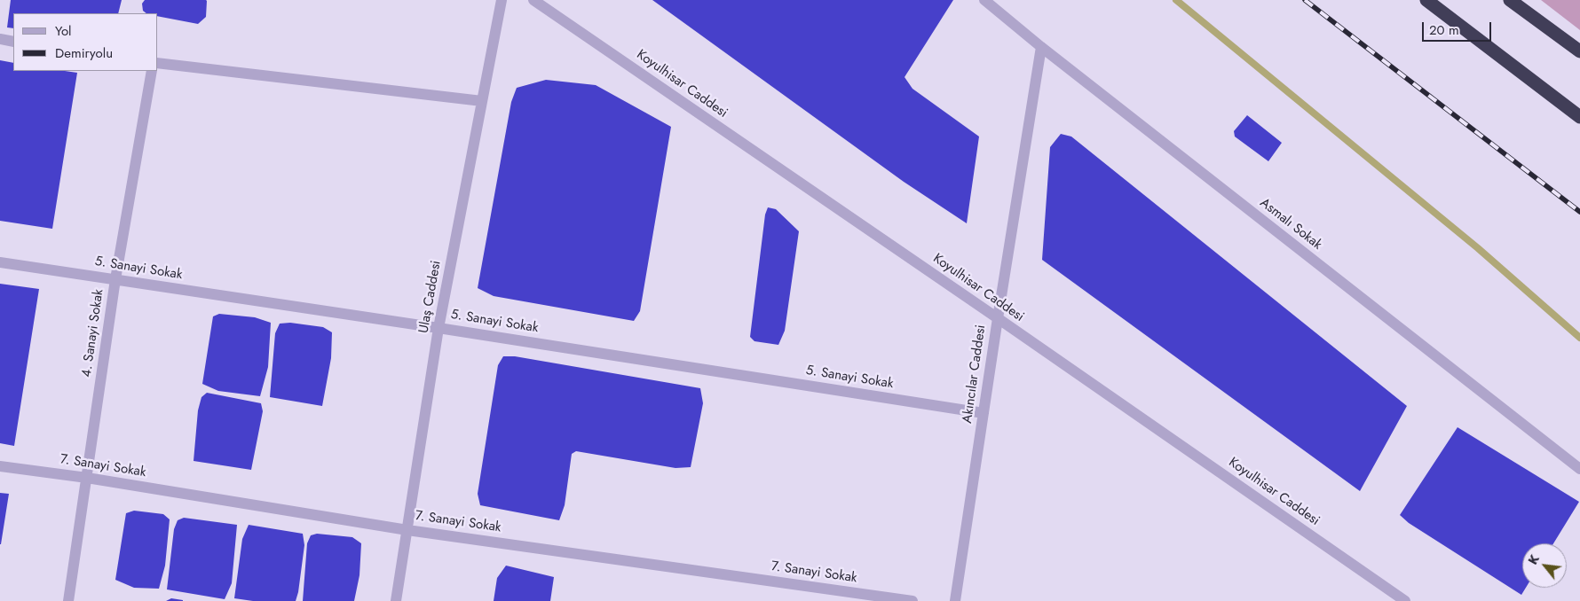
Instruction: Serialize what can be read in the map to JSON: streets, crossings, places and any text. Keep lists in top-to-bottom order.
{
  "streets": {
    "street": [
      "Koyulhisar Caddesi",
      "Asmalı Sokak",
      "5. Sanayi Sokak",
      "Ulaş Caddesi",
      "4. Sanayi Sokak",
      "Akıncılar Caddesi",
      "7. Sanayi Sokak"
    ]
  },
  "crossings": [
    ["Koyulhisar Caddesi", "Akıncılar Caddesi"],
    ["Asmalı Sokak", "Akıncılar Caddesi"],
    ["5. Sanayi Sokak", "Ulaş Caddesi"],
    ["5. Sanayi Sokak", "4. Sanayi Sokak"],
    ["5. Sanayi Sokak", "Akıncılar Caddesi"],
    ["Ulaş Caddesi", "7. Sanayi Sokak"],
    ["4. Sanayi Sokak", "7. Sanayi Sokak"]
  ],
  "legend": ["Yol", "Demiryolu"],
  "scale_bar": "20 m",
  "north": "top left"
}
